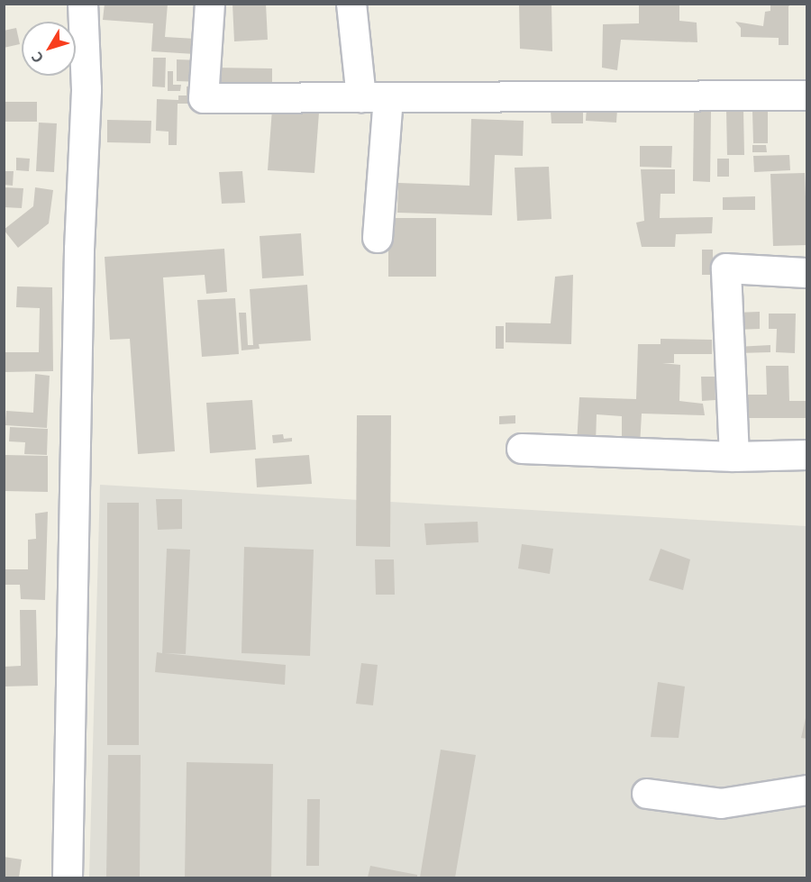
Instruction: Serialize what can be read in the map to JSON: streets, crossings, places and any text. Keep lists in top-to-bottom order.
{
  "north": "bottom left"
}
